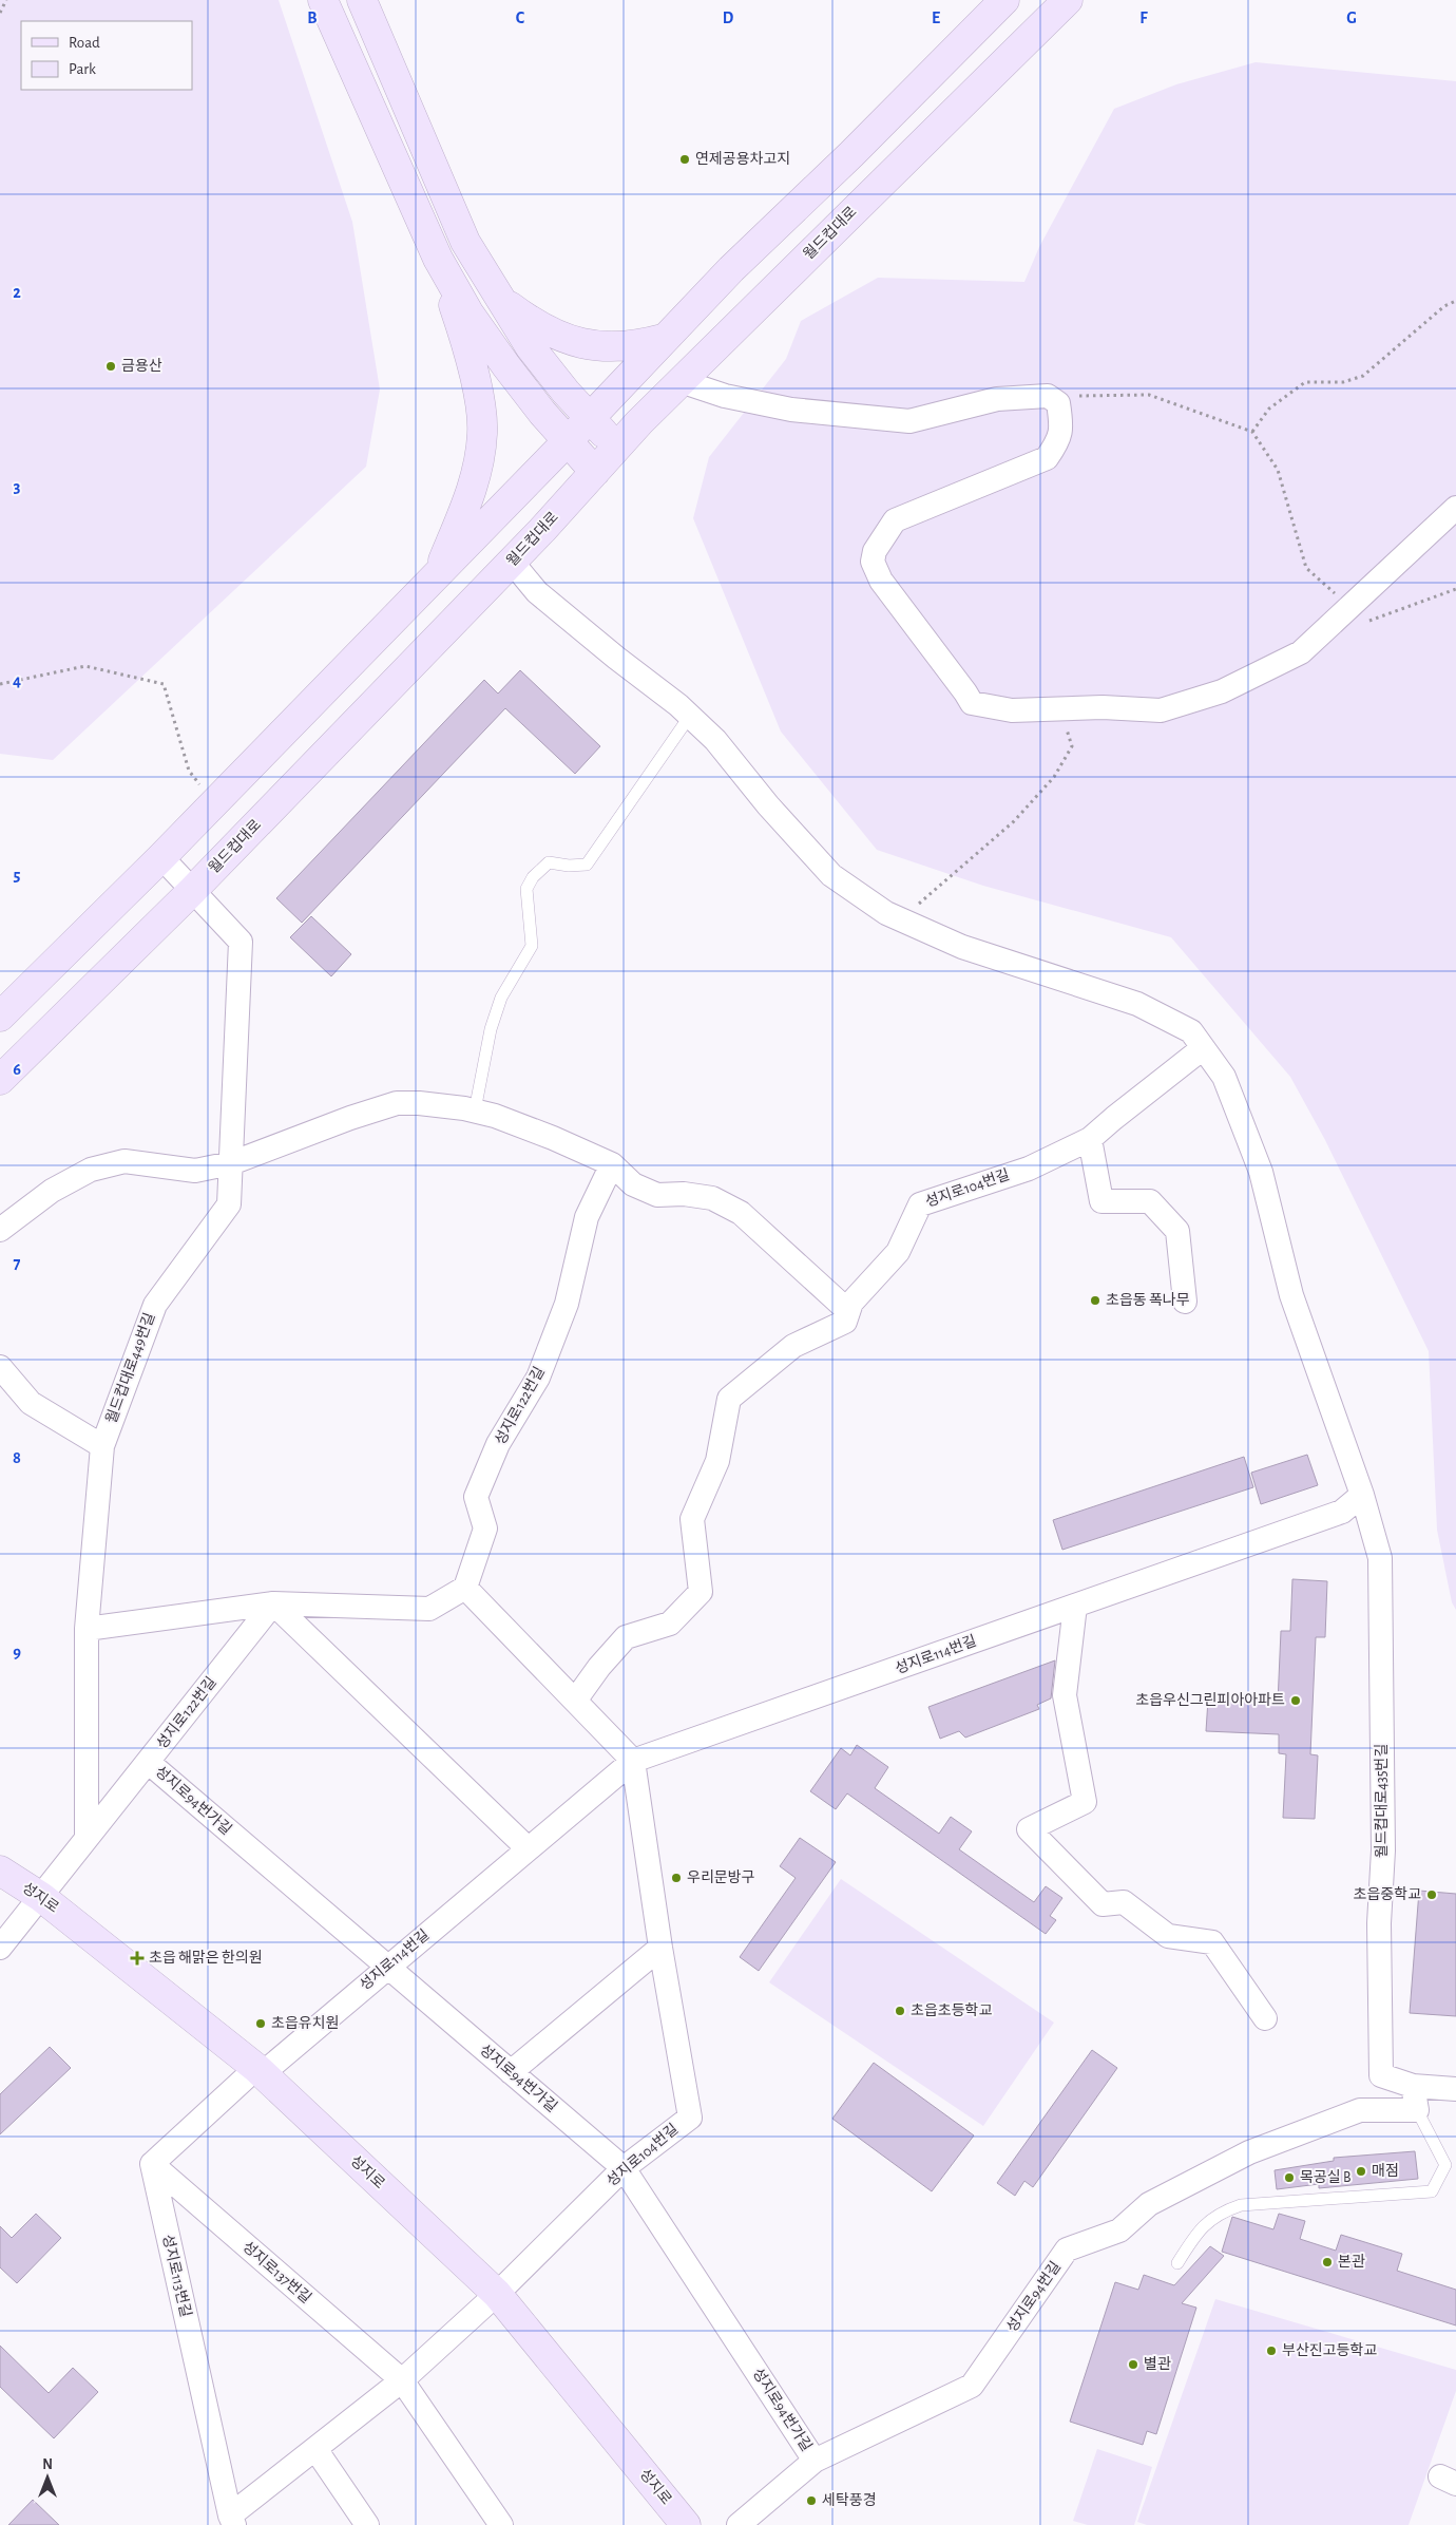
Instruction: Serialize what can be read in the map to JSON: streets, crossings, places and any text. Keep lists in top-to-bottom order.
{
  "streets": {
    "main road": ["월드컵대로", "성지로"],
    "street": [
      "성지로104번길",
      "월드컵대로449번길",
      "성지로122번길",
      "성지로114번길",
      "성지로94번가길",
      "월드컵대로435번길",
      "성지로137번길",
      "성지로113번길",
      "성지로94번길"
    ]
  },
  "crossings": [
    ["월드컵대로", "월드컵대로449번길"],
    ["성지로104번길", "성지로114번길"],
    ["성지로104번길", "성지로94번가길"],
    ["성지로104번길", "성지로"],
    ["성지로104번길", "성지로137번길"],
    ["월드컵대로449번길", "성지로122번길"],
    ["성지로122번길", "성지로94번가길"],
    ["성지로122번길", "성지로"],
    ["성지로114번길", "성지로94번가길"],
    ["성지로114번길", "월드컵대로435번길"],
    ["성지로114번길", "성지로"],
    ["성지로94번가길", "성지로94번길"],
    ["성지로137번길", "성지로113번길"]
  ],
  "places": {
    "other": [
      "연제공용차고지",
      "금용산",
      "초읍동 폭나무",
      "초읍우신그린피아아파트",
      "우리문방구",
      "초읍중학교",
      "초읍초등학교",
      "초읍유치원",
      "매점",
      "목공실 B",
      "본관",
      "부산진고등학교",
      "별관",
      "세탁풍경"
    ],
    "health": ["초읍 해맑은 한의원"]
  },
  "legend": ["Road", "Park"],
  "north": "top",
  "grid": {
    "columns": [
      "B",
      "C",
      "D",
      "E",
      "F",
      "G"
    ],
    "rows": [
      "2",
      "3",
      "4",
      "5",
      "6",
      "7",
      "8",
      "9"
    ]
  }
}
